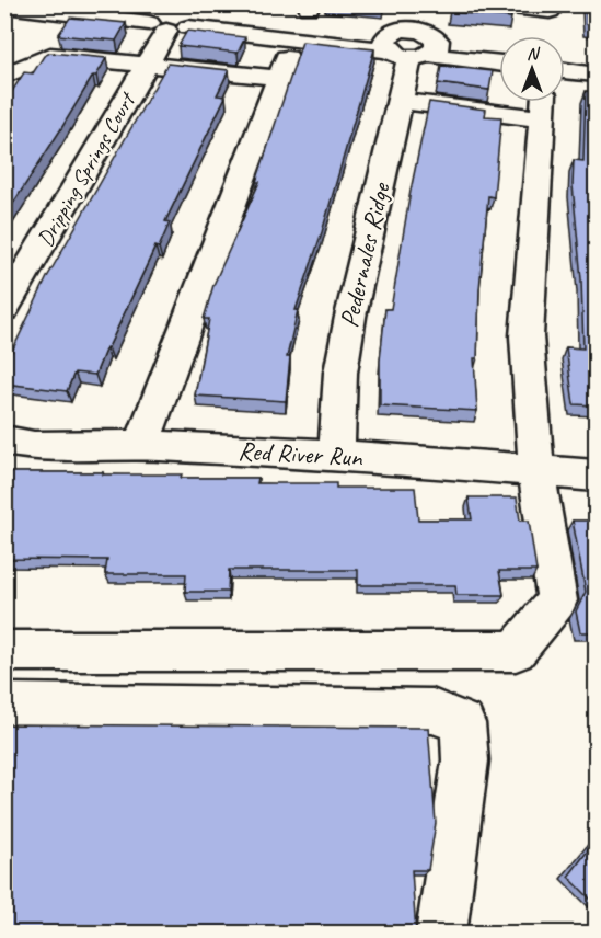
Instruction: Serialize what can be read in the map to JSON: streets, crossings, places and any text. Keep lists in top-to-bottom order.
{
  "streets": {
    "street": ["Dripping Springs Court", "Pedernales Ridge", "Red River Run"]
  },
  "crossings": [
    ["Pedernales Ridge", "Red River Run"]
  ],
  "north": "top"
}
